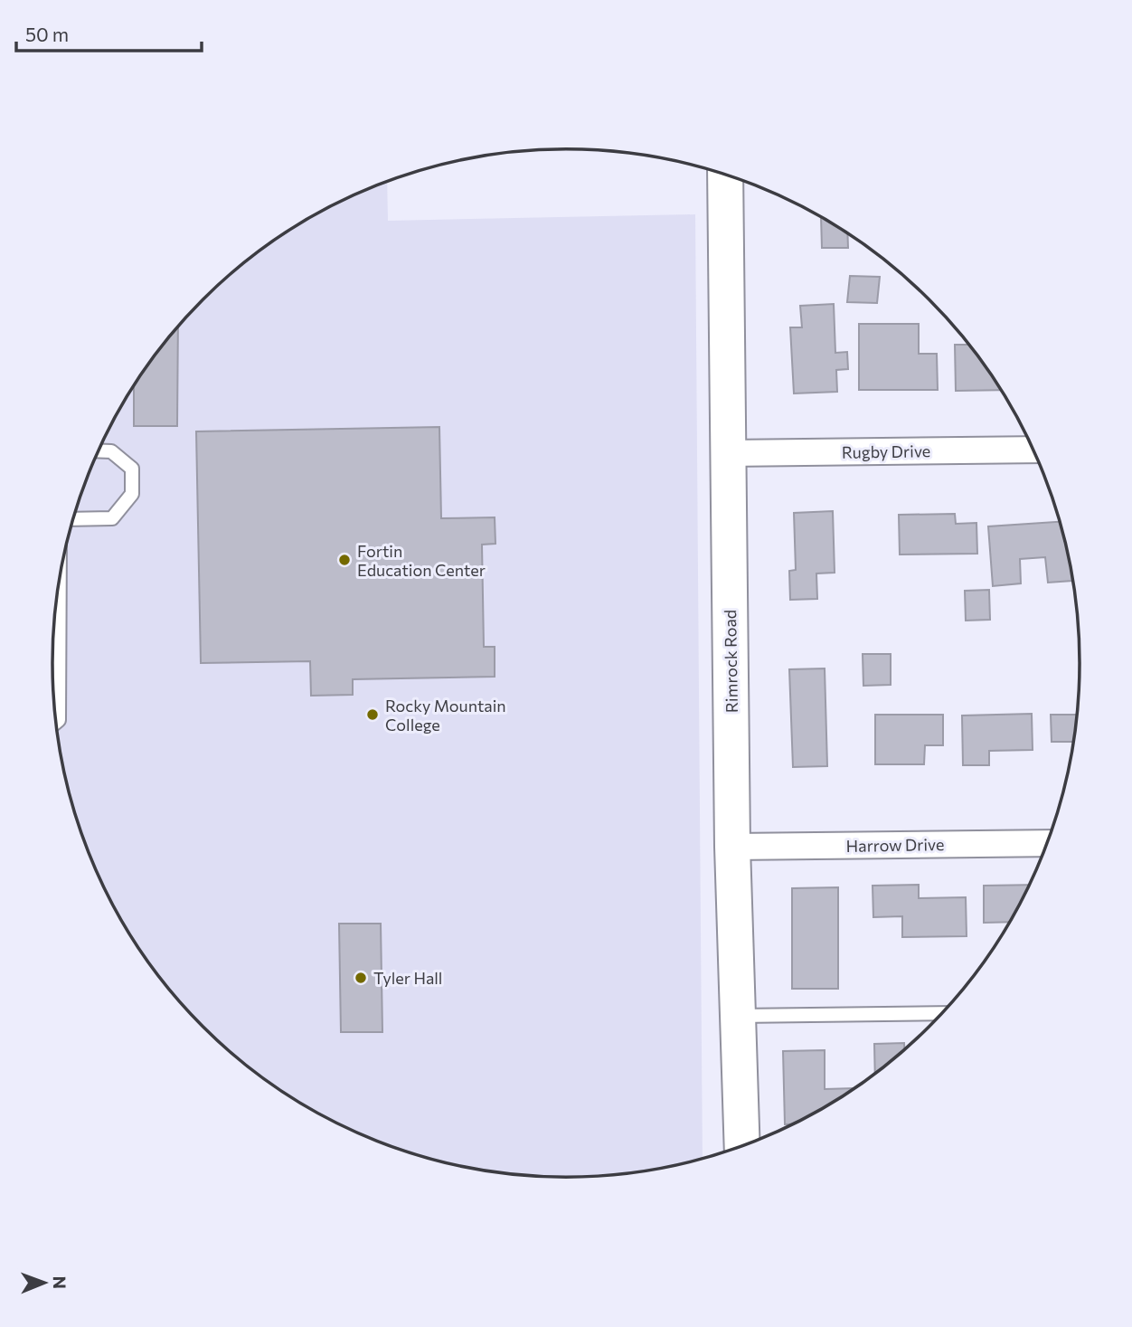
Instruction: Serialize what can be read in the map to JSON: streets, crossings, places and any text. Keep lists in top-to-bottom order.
{
  "streets": {
    "main road": ["Rimrock Road"],
    "street": ["Rugby Drive", "Harrow Drive"]
  },
  "crossings": [
    ["Rugby Drive", "Rimrock Road"],
    ["Rimrock Road", "Harrow Drive"]
  ],
  "places": ["Fortin Education Center", "Rocky Mountain College", "Tyler Hall"],
  "scale_bar": "50 m",
  "north": "right"
}
